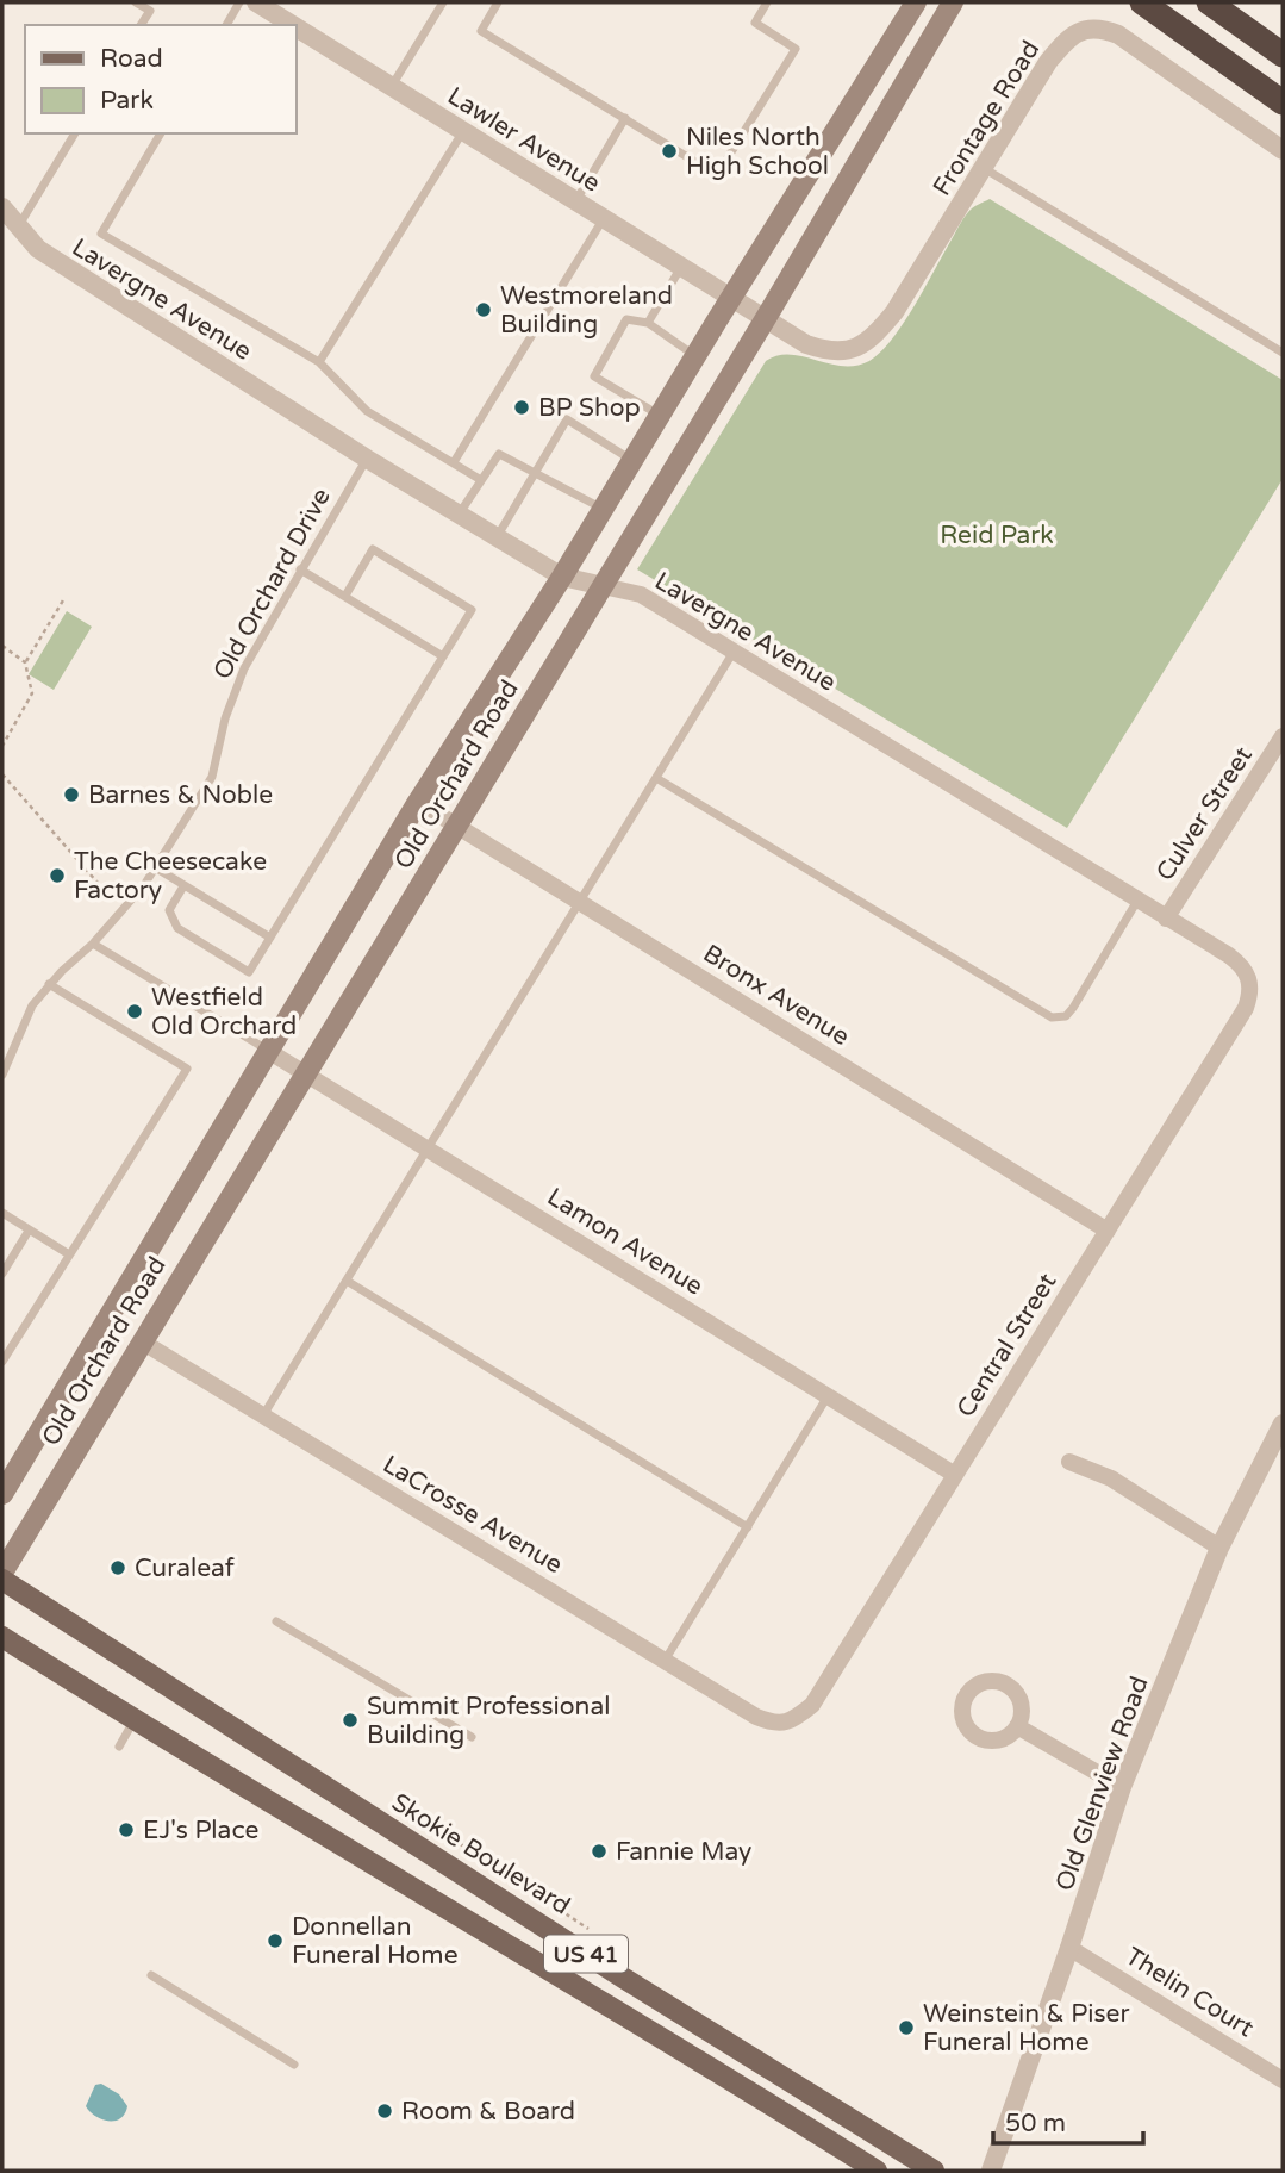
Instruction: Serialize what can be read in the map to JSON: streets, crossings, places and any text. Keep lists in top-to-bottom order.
{
  "streets": {
    "main road": ["Old Orchard Road", "Skokie Boulevard", "US 41"],
    "street": [
      "Frontage Road",
      "Lawler Avenue",
      "Lavergne Avenue",
      "Culver Street",
      "Bronx Avenue",
      "Lamon Avenue",
      "Central Street",
      "LaCrosse Avenue",
      "Old Glenview Road",
      "Thelin Court"
    ],
    "lane": ["Old Orchard Drive"]
  },
  "crossings": [
    ["Frontage Road", "Lawler Avenue"],
    ["Frontage Road", "Old Orchard Road"],
    ["Lawler Avenue", "Old Orchard Road"],
    ["Lavergne Avenue", "Old Orchard Drive"],
    ["Lavergne Avenue", "Old Orchard Road"],
    ["Lavergne Avenue", "Culver Street"],
    ["Lavergne Avenue", "Central Street"],
    ["Old Orchard Road", "Bronx Avenue"],
    ["Old Orchard Road", "Lamon Avenue"],
    ["Old Orchard Road", "LaCrosse Avenue"],
    ["Bronx Avenue", "Central Street"],
    ["Lamon Avenue", "Central Street"],
    ["Central Street", "LaCrosse Avenue"],
    ["Old Glenview Road", "Thelin Court"]
  ],
  "parks": ["Reid Park"],
  "places": [
    "Niles North High School",
    "Westmoreland Building",
    "BP Shop",
    "Barnes & Noble",
    "The Cheesecake Factory",
    "Westfield Old Orchard",
    "Curaleaf",
    "Summit Professional Building",
    "EJ's Place",
    "Fannie May",
    "Donnellan Funeral Home",
    "Weinstein & Piser Funeral Home",
    "Room & Board"
  ],
  "legend": ["Road", "Park"],
  "scale_bar": "50 m"
}
